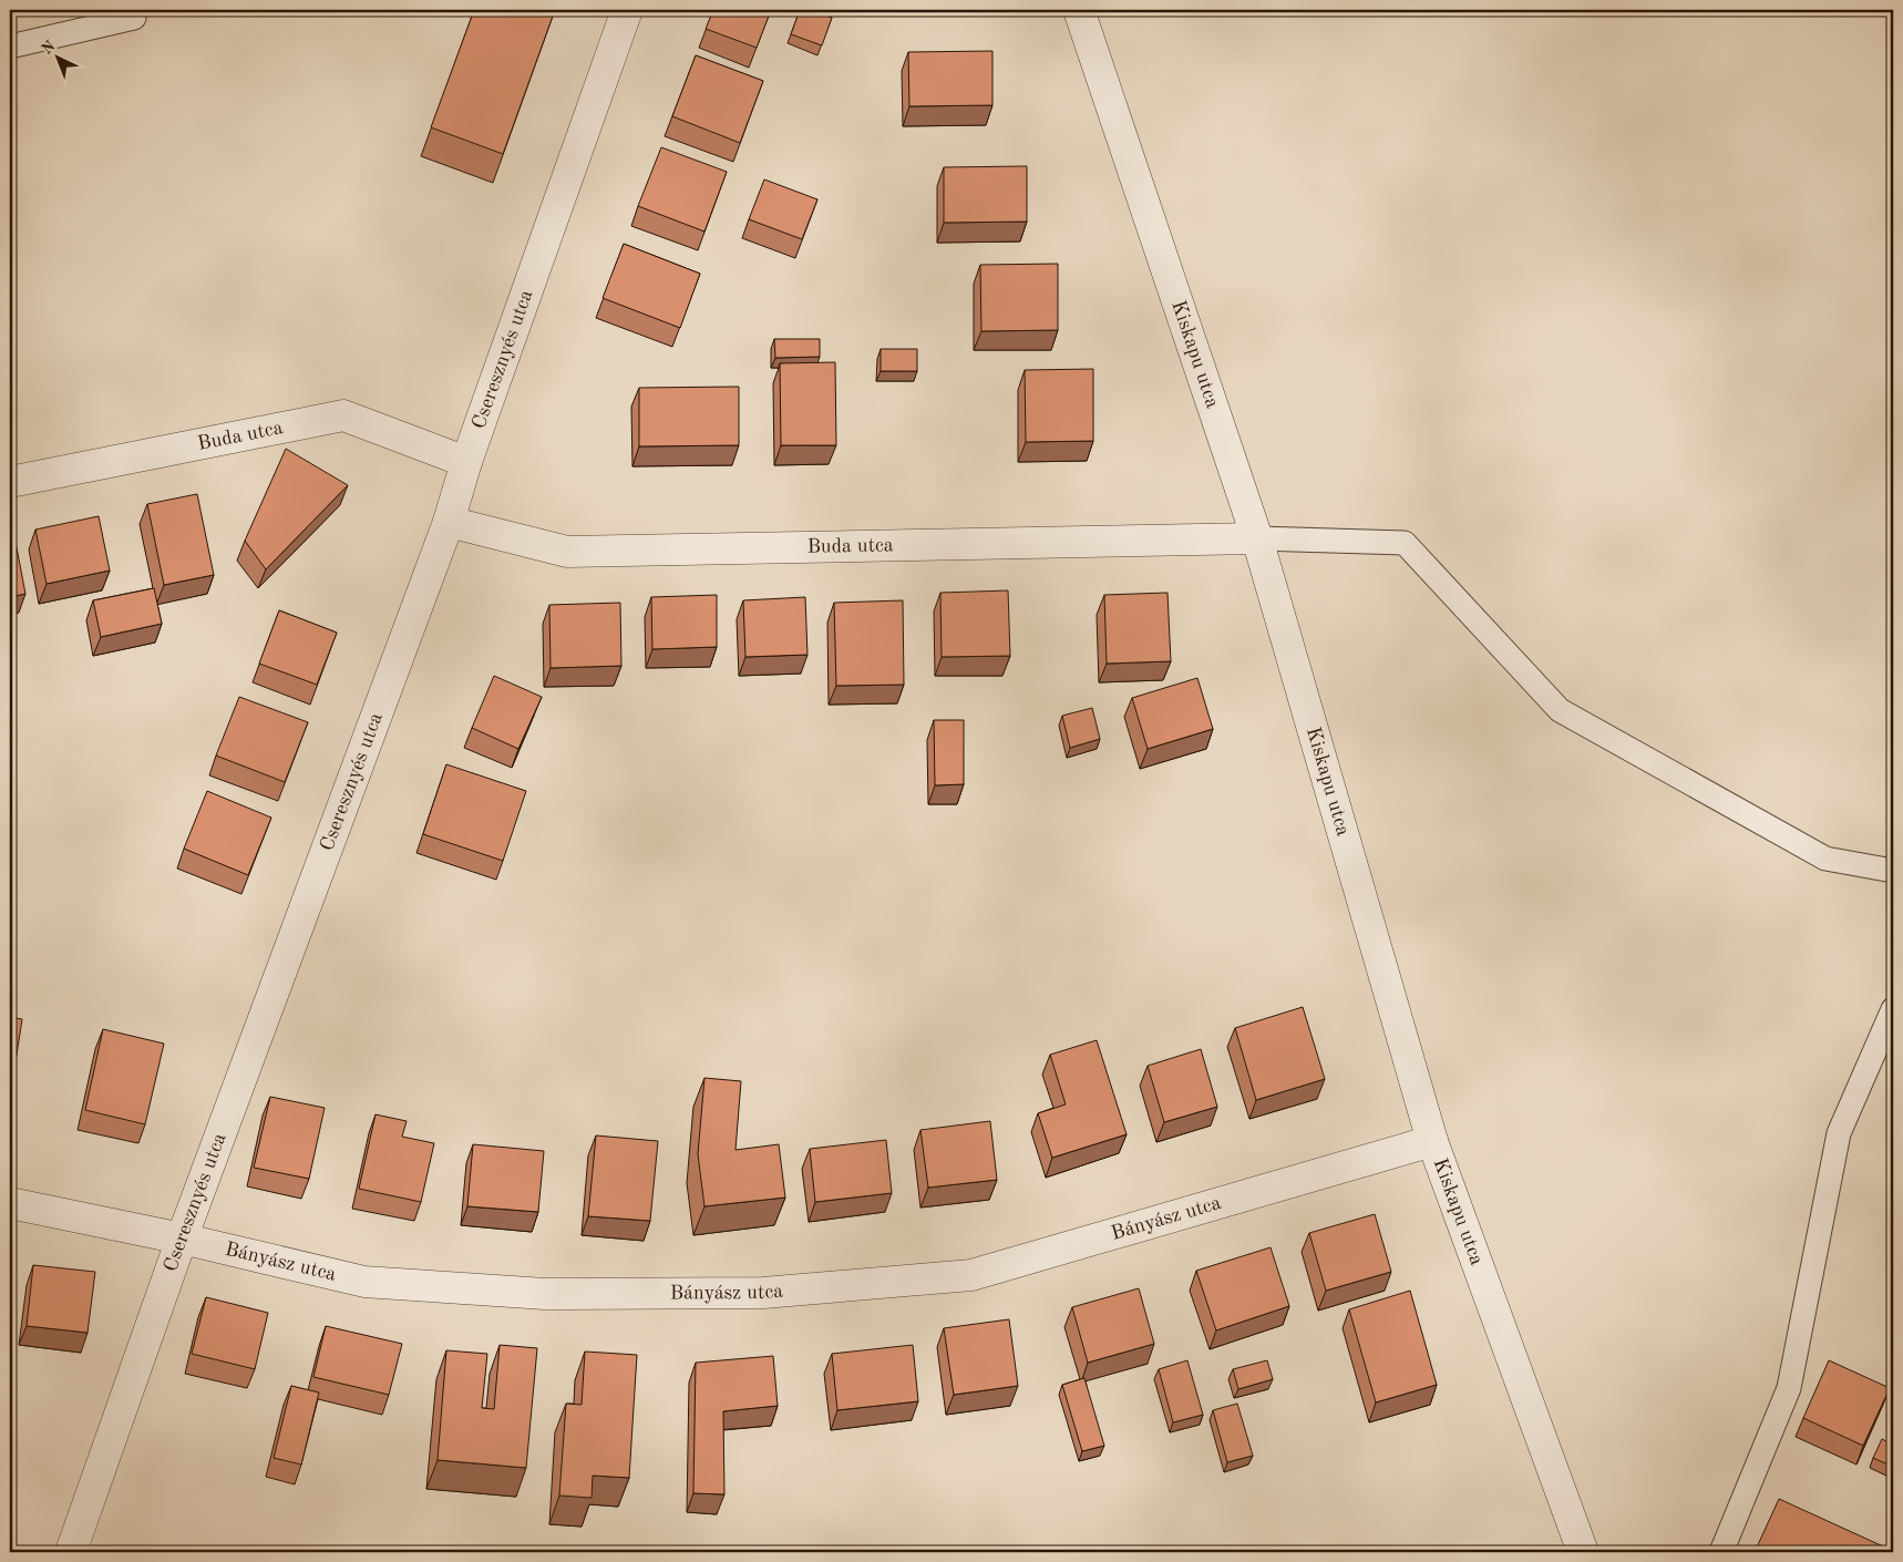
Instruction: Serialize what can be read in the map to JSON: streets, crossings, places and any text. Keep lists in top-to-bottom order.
{
  "streets": {
    "street": [
      "Kiskapu utca",
      "Cseresznyés utca",
      "Buda utca",
      "Bányász utca"
    ]
  },
  "crossings": [
    ["Kiskapu utca", "Buda utca"],
    ["Kiskapu utca", "Bányász utca"],
    ["Cseresznyés utca", "Buda utca"],
    ["Cseresznyés utca", "Bányász utca"]
  ],
  "north": "top left"
}
